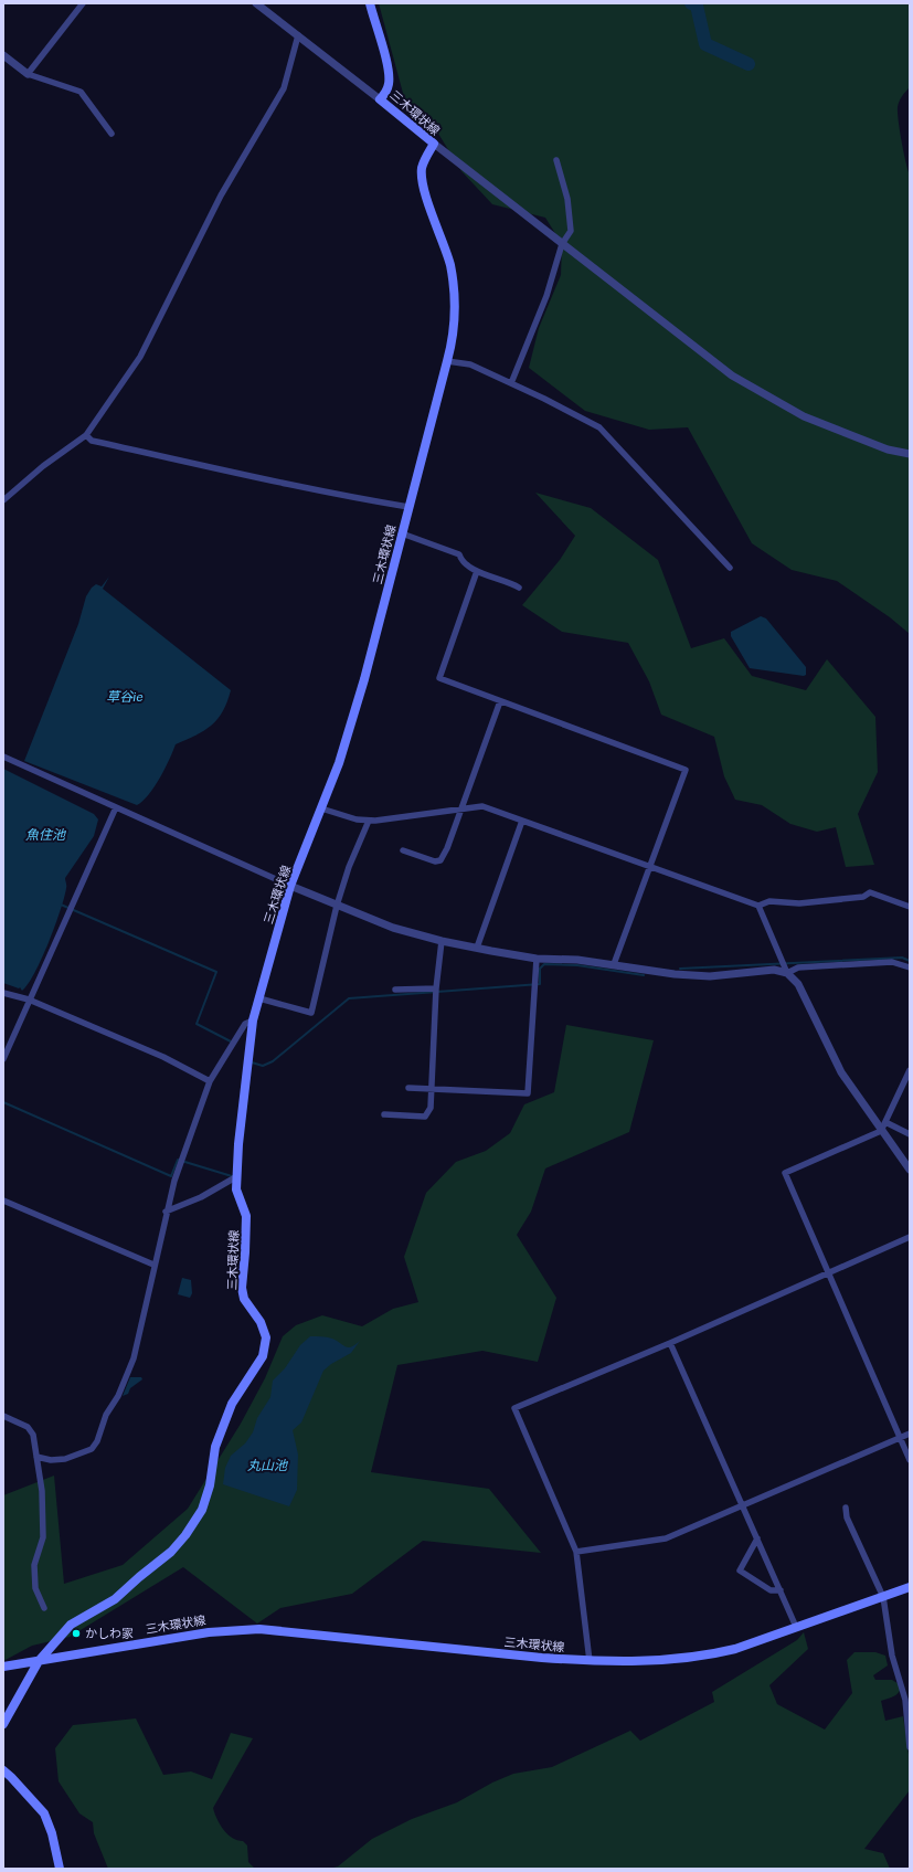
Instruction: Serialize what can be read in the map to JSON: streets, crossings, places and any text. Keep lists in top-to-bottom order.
{
  "streets": {
    "main road": ["三木環状線"]
  },
  "water": ["草谷ie", "魚住池", "丸山池"],
  "places": ["かしわ家"]
}
